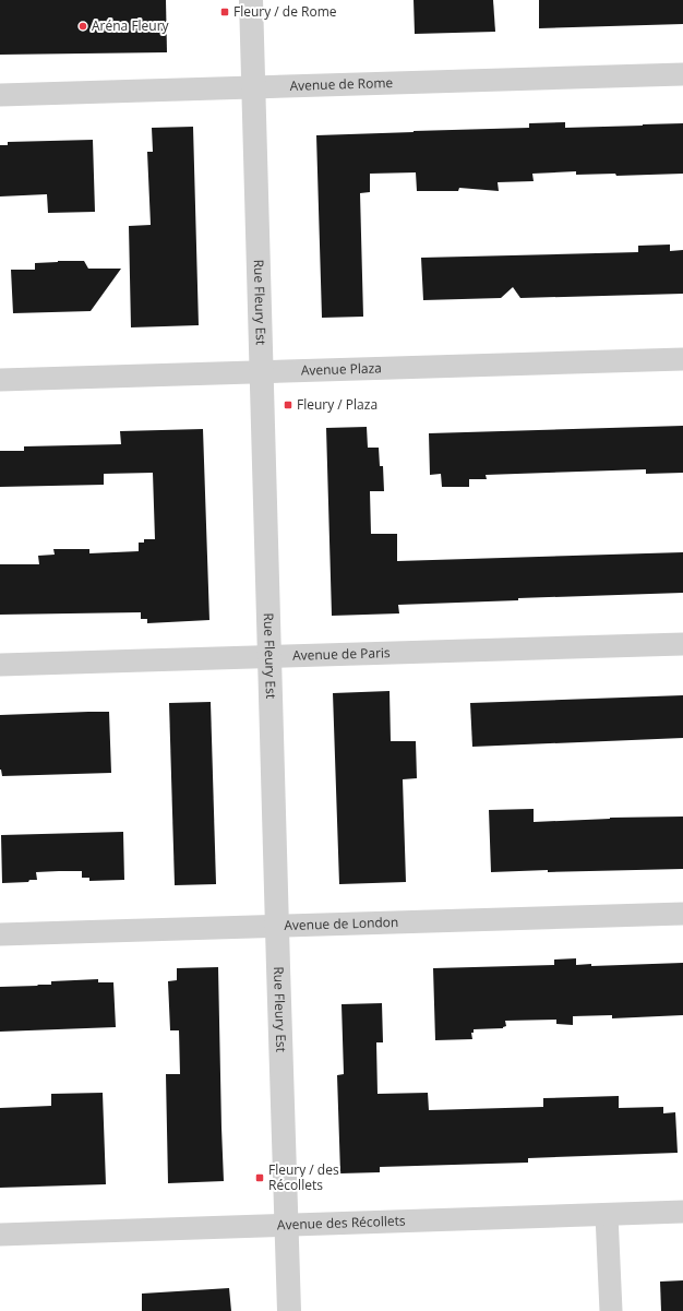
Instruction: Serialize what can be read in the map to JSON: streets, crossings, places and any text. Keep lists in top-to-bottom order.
{
  "streets": {
    "street": [
      "Avenue de Rome",
      "Rue Fleury Est",
      "Avenue Plaza",
      "Avenue de Paris",
      "Avenue de London",
      "Avenue des Récollets"
    ]
  },
  "crossings": [
    ["Avenue de Rome", "Rue Fleury Est"],
    ["Rue Fleury Est", "Avenue Plaza"],
    ["Rue Fleury Est", "Avenue de Paris"],
    ["Rue Fleury Est", "Avenue de London"],
    ["Rue Fleury Est", "Avenue des Récollets"]
  ],
  "places": {
    "transit": ["Fleury / de Rome", "Fleury / Plaza", "Fleury / des Récollets"],
    "other": ["Aréna Fleury"]
  }
}
